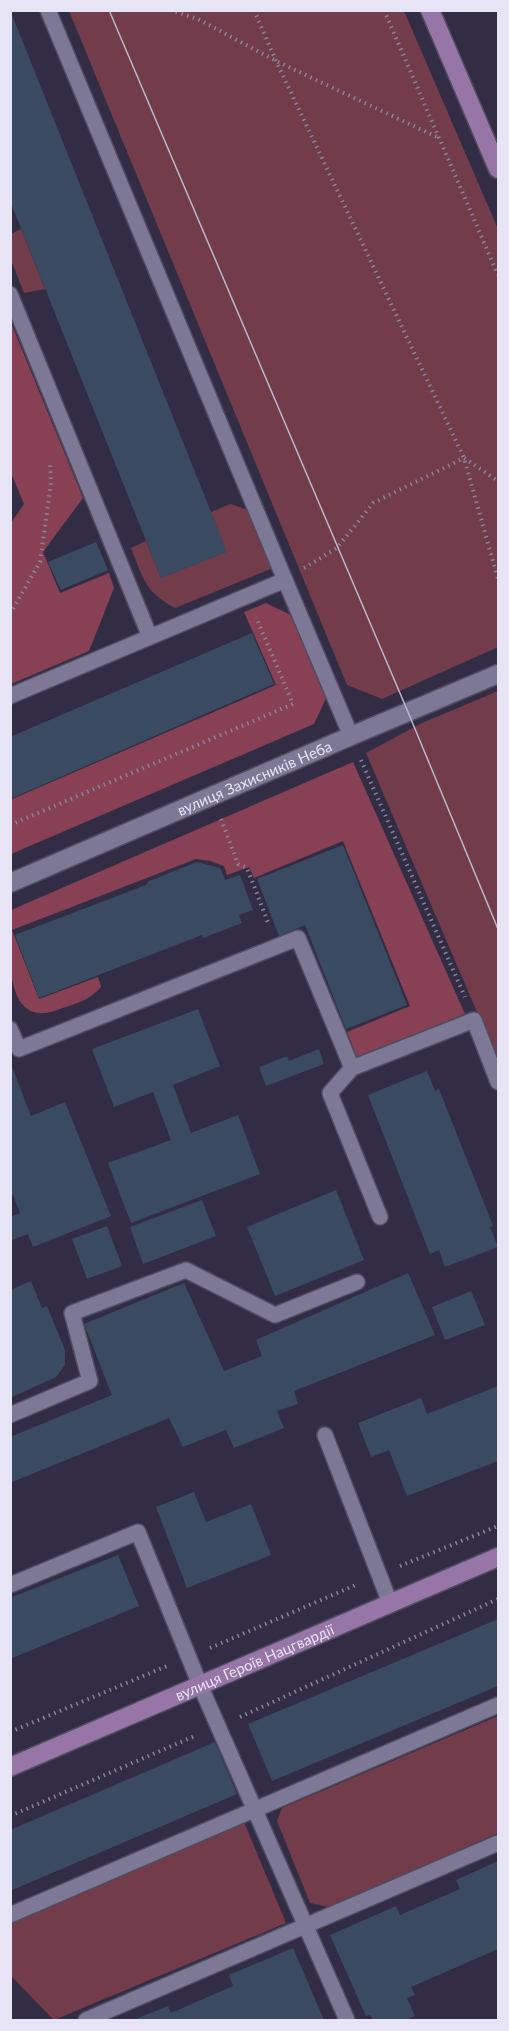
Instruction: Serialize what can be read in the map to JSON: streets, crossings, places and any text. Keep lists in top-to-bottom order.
{
  "streets": {
    "street": ["вулиця Захисників Неба", "вулиця Героїв Нацгвардії"]
  }
}
